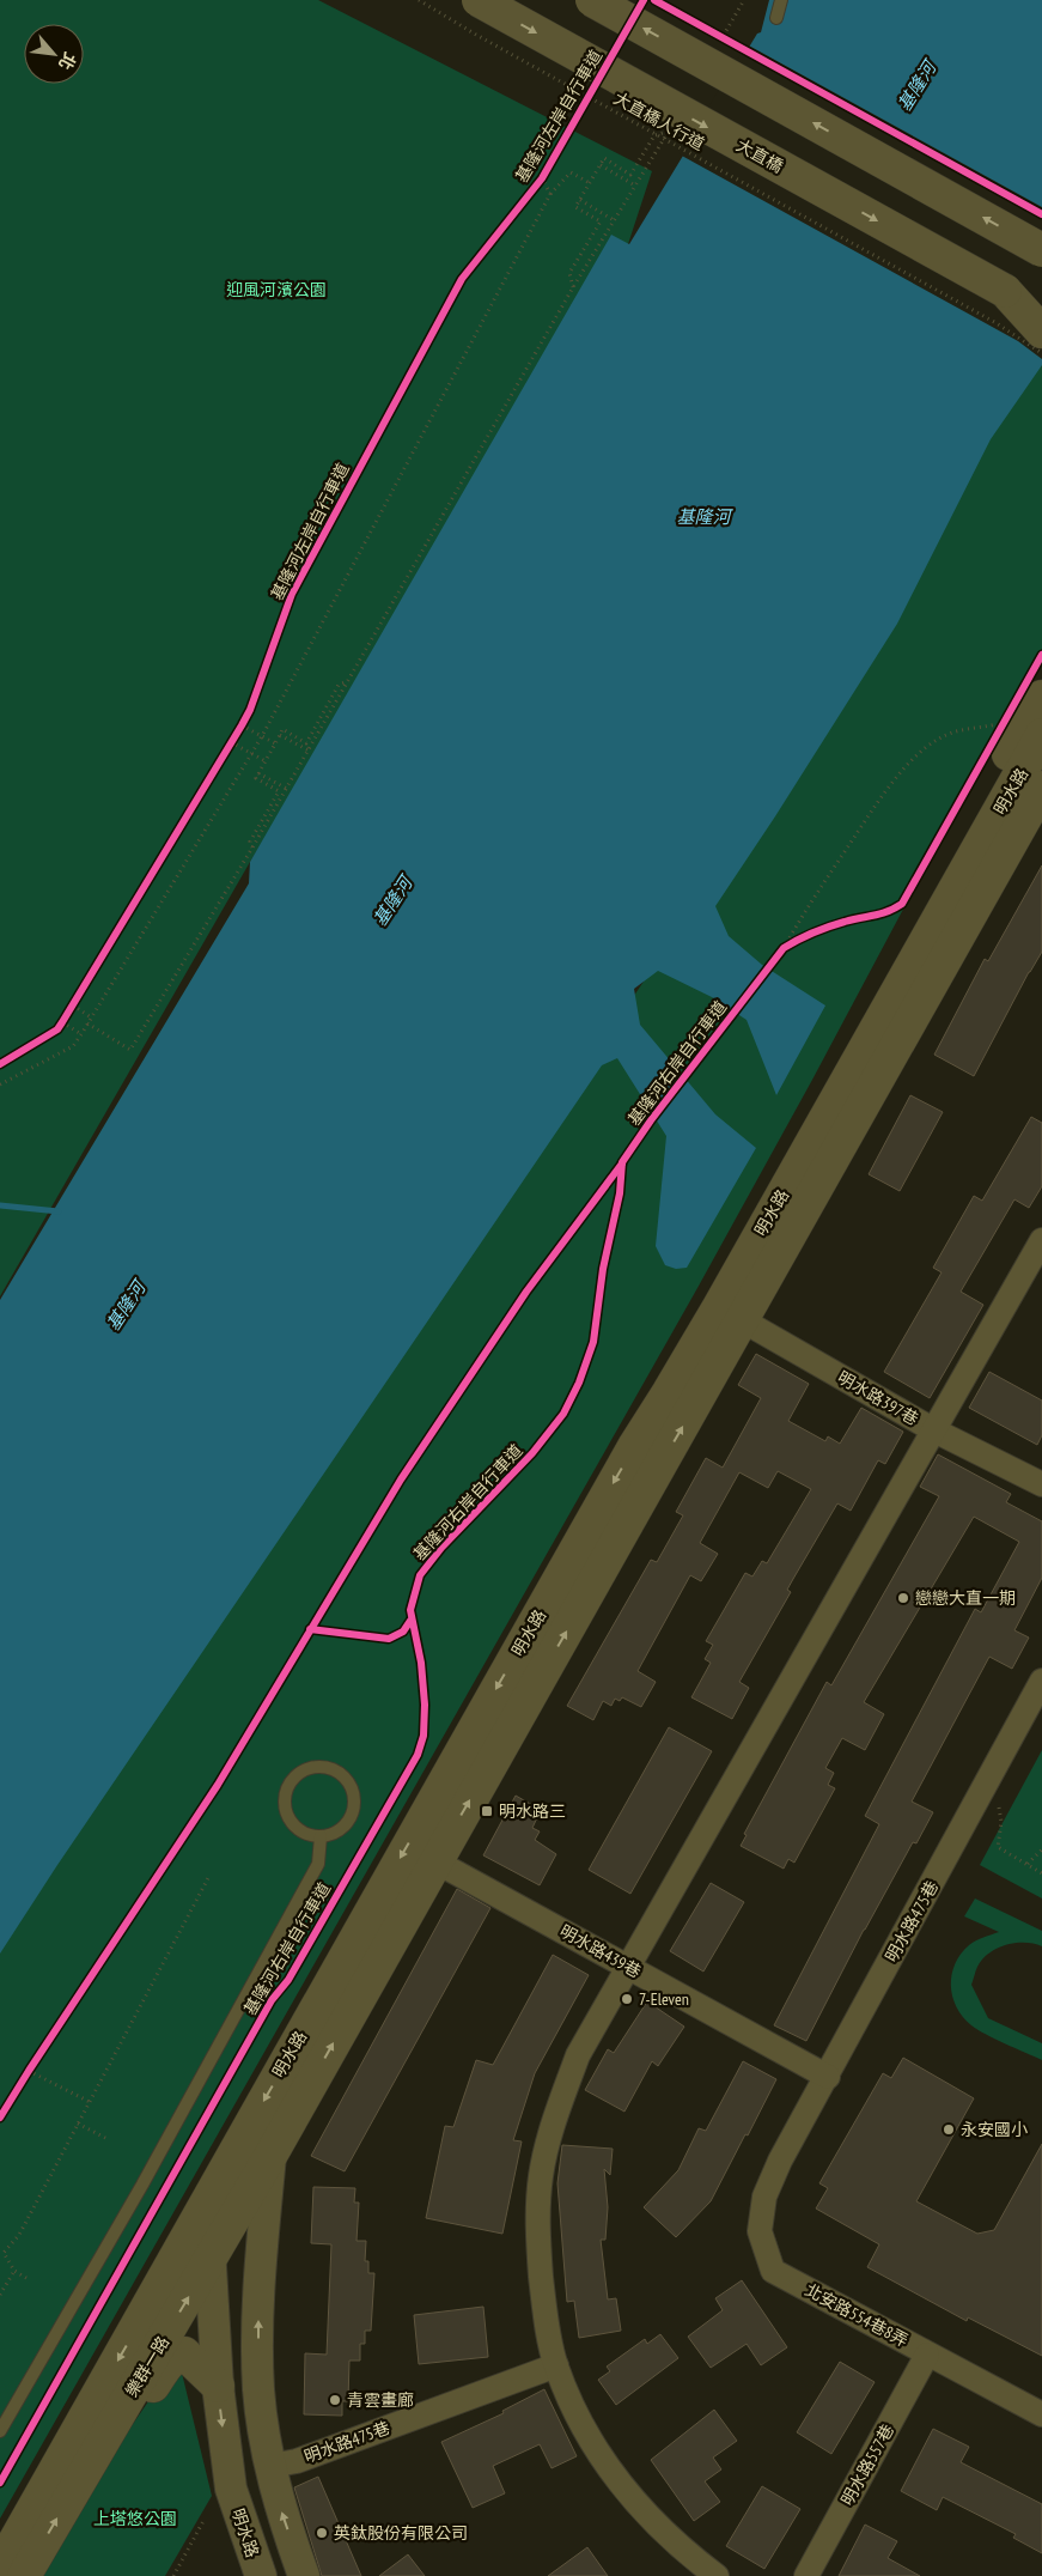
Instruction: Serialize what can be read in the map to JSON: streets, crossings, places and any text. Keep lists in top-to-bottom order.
{
  "streets": {
    "main road": ["大直橋", "明水路", "樂群一路"],
    "street": [
      "明水路397巷",
      "明水路475巷",
      "明水路439巷",
      "北安路554巷8弄",
      "明水路557巷"
    ],
    "path": ["大直橋人行道"],
    "cycle path": ["基隆河左岸自行車道", "基隆河右岸自行車道"]
  },
  "crossings": [
    ["明水路", "明水路397巷"],
    ["明水路", "明水路475巷"],
    ["明水路", "明水路439巷"],
    ["明水路", "樂群一路"],
    ["明水路475巷", "明水路439巷"],
    ["明水路475巷", "北安路554巷8弄"],
    ["北安路554巷8弄", "明水路557巷"]
  ],
  "water": ["基隆河"],
  "parks": ["迎風河濱公園", "上塔悠公園"],
  "places": {
    "other": [
      "戀戀大直一期",
      "7-Eleven",
      "永安國小",
      "青雲畫廊",
      "英鈦股份有限公司"
    ],
    "transit": ["明水路三"]
  },
  "north": "bottom right"
}
